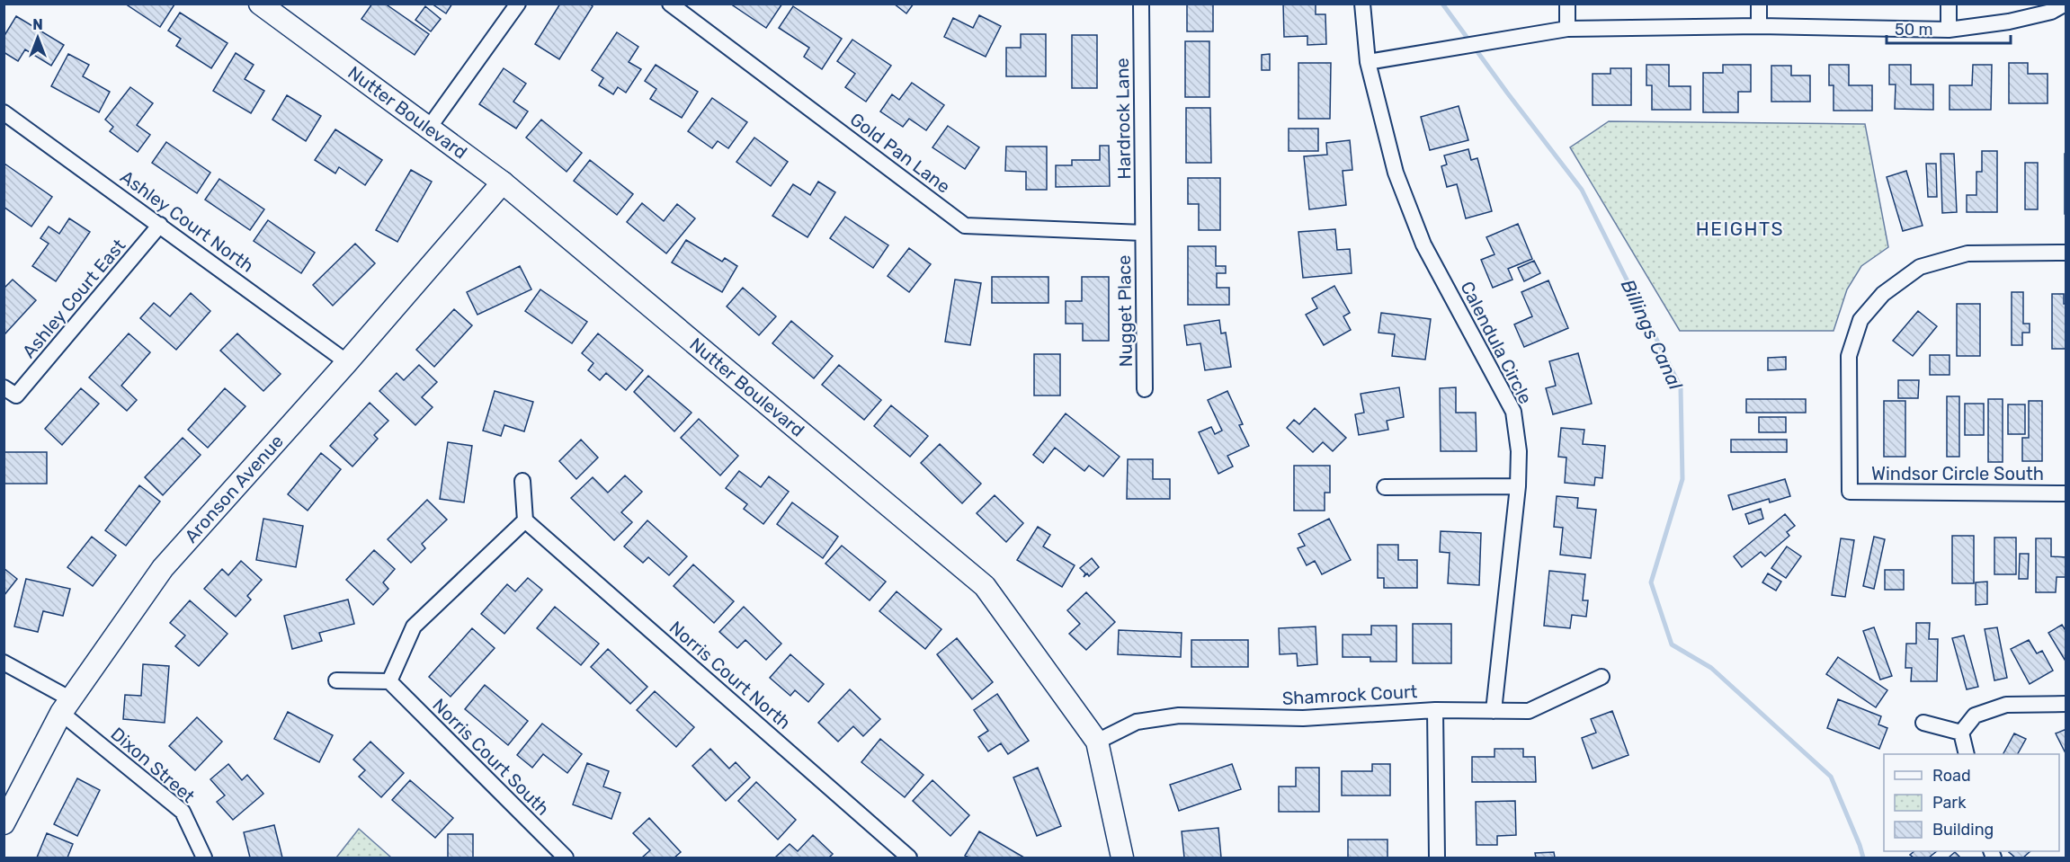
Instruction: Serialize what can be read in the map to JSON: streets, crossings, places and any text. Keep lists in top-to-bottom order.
{
  "streets": {
    "street": [
      "Nutter Boulevard",
      "Hardrock Lane",
      "Gold Pan Lane",
      "Ashley Court North",
      "Ashley Court East",
      "Nugget Place",
      "Calendula Circle",
      "Windsor Circle South",
      "Aronson Avenue",
      "Norris Court North",
      "Shamrock Court",
      "Norris Court South",
      "Dixon Street"
    ]
  },
  "crossings": [
    ["Nutter Boulevard", "Aronson Avenue"],
    ["Nutter Boulevard", "Shamrock Court"],
    ["Hardrock Lane", "Gold Pan Lane"],
    ["Hardrock Lane", "Nugget Place"],
    ["Gold Pan Lane", "Nugget Place"],
    ["Ashley Court North", "Ashley Court East"],
    ["Ashley Court North", "Aronson Avenue"],
    ["Calendula Circle", "Shamrock Court"],
    ["Aronson Avenue", "Dixon Street"]
  ],
  "districts": ["HEIGHTS"],
  "water": ["Billings Canal"],
  "legend": ["Road", "Park", "Building"],
  "scale_bar": "50 m",
  "north": "top"
}
